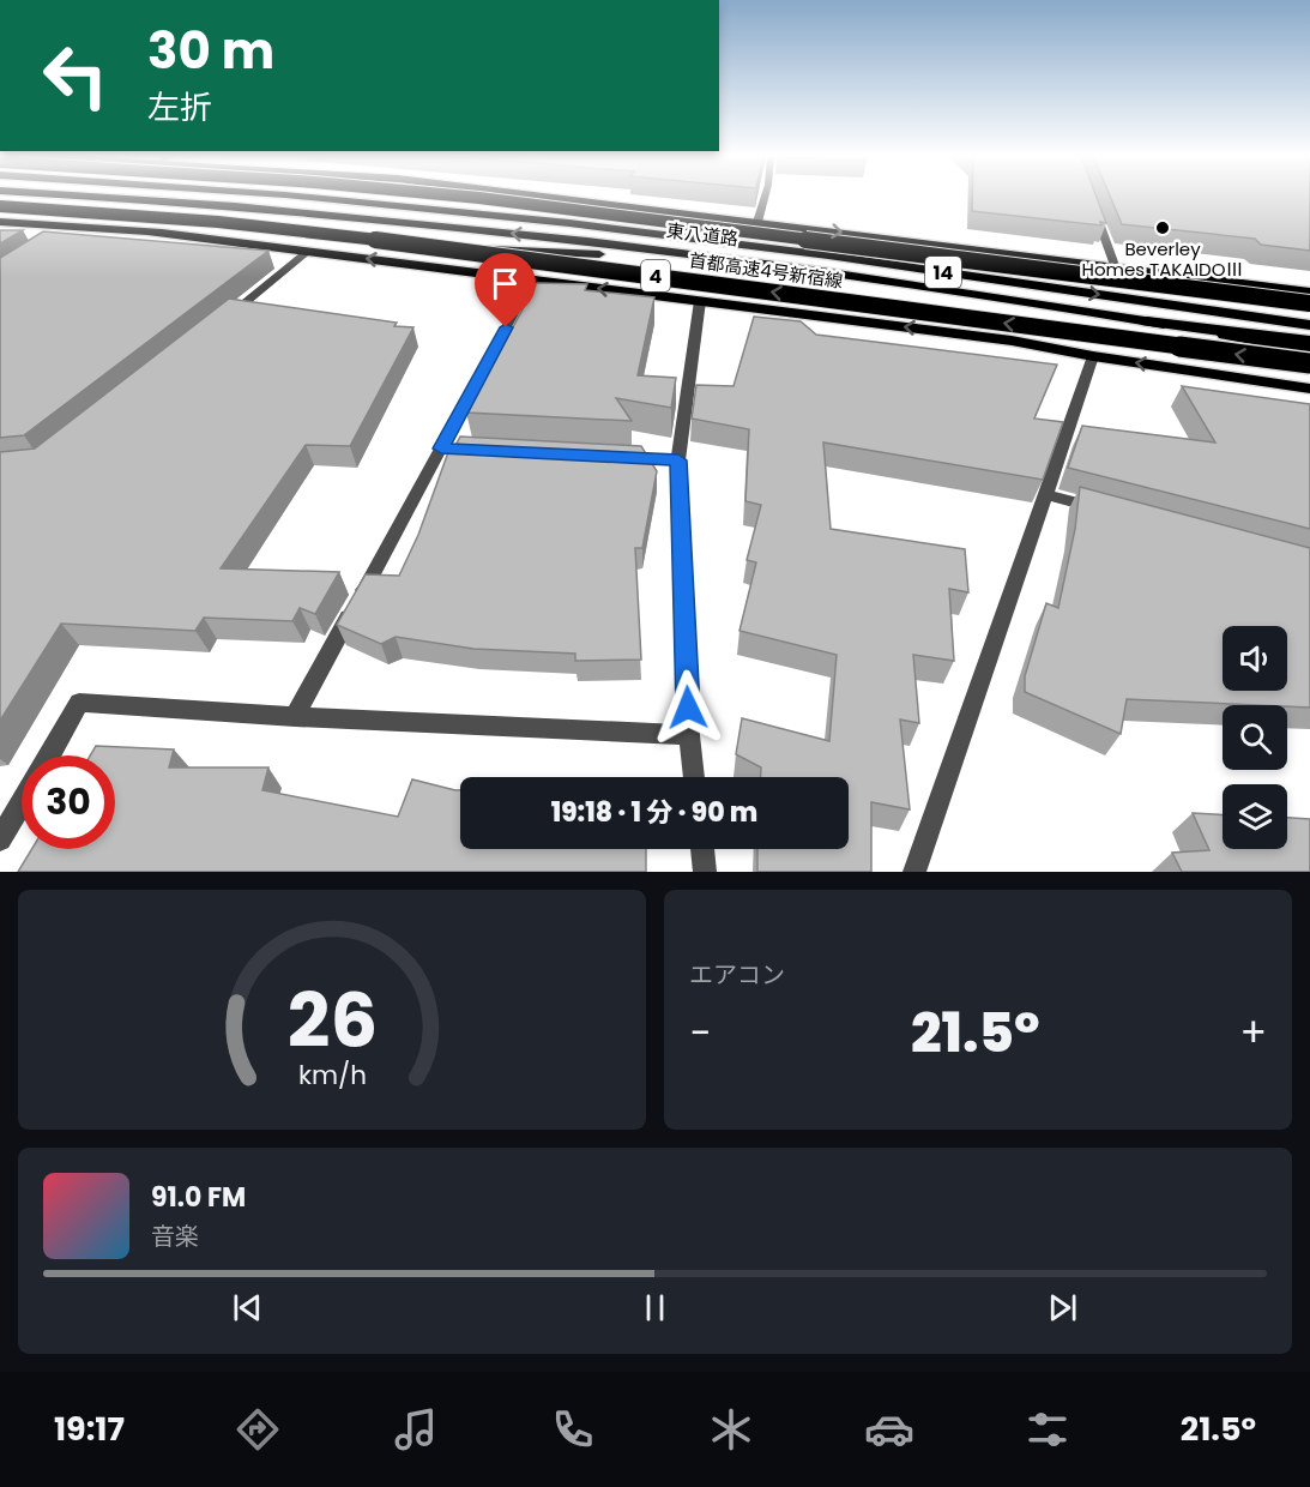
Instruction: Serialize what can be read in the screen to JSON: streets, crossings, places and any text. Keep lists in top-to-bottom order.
{
  "streets": {
    "highway": ["首都高速4号新宿線", "4"],
    "main road": ["東八道路", "14"]
  },
  "crossings": [
    ["東八道路", "14"]
  ],
  "places": ["Beverley Homes TAKAIDOⅢ"],
  "page": {
    "turn": ["30 m", "左折"],
    "limit": "30",
    "trip": "19:18 · 1 分 · 90 m",
    "tile": "エアコン",
    "heat": ["−", "21.5°", "+"],
    "song": ["91.0 FM", "音楽"],
    "tabs": ["19:17", "21.5°"],
    "gauge": ["26", "km/h"]
  }
}
